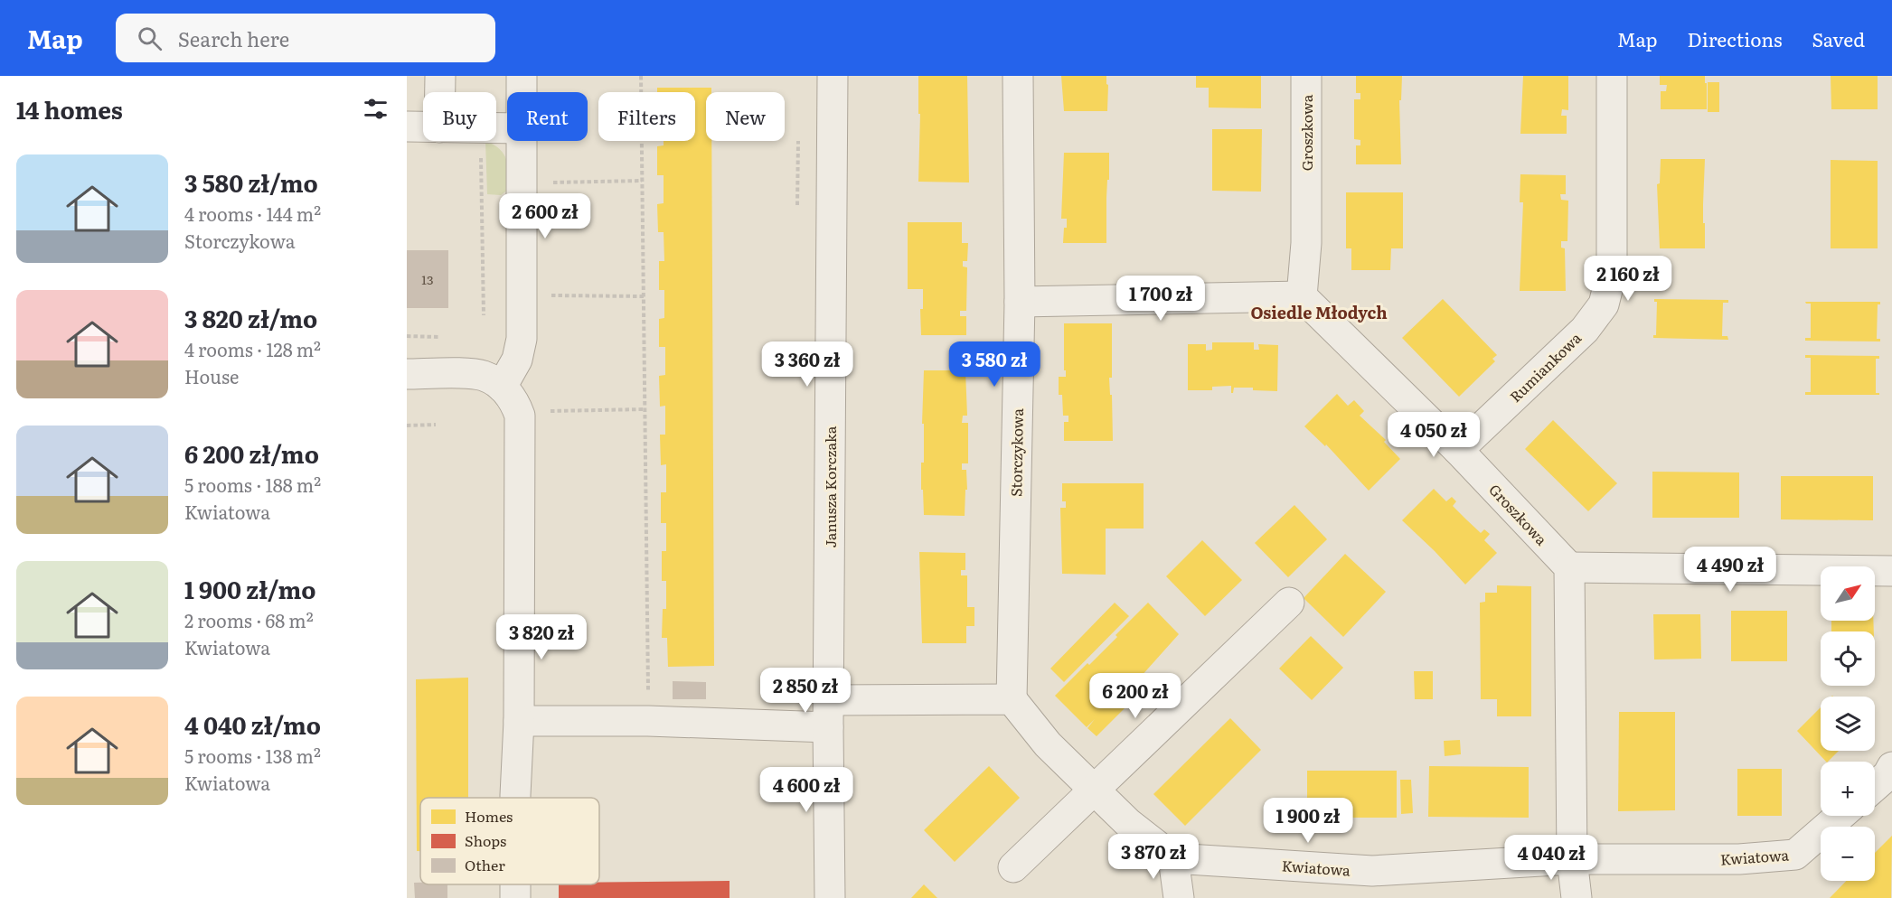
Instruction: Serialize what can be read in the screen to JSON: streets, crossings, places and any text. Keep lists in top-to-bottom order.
{
  "streets": {
    "street": [
      "Groszkowa",
      "Rumiankowa",
      "Storczykowa",
      "Janusza Korczaka",
      "Kwiatowa"
    ]
  },
  "crossings": [
    ["Groszkowa", "Rumiankowa"]
  ],
  "districts": ["Osiedle Młodych"],
  "house_numbers": ["13"],
  "legend": ["Homes", "Shops", "Other"],
  "north": "top right",
  "page": {
    "header": "Map",
    "search": "Search here",
    "nav": ["Map", "Directions", "Saved"],
    "heading": "14 homes",
    "chip": [
      "Buy",
      "Rent",
      "Filters",
      "New"
    ],
    "list": [
      {
        "name": "3 580 zł/mo",
        "note": "4 rooms · 144 m² · Storczykowa"
      },
      {
        "name": "3 820 zł/mo",
        "note": "4 rooms · 128 m² · House"
      },
      {
        "name": "6 200 zł/mo",
        "note": "5 rooms · 188 m² · Kwiatowa"
      },
      {
        "name": "1 900 zł/mo",
        "note": "2 rooms · 68 m² · Kwiatowa"
      },
      {
        "name": "4 040 zł/mo",
        "note": "5 rooms · 138 m² · Kwiatowa"
      }
    ],
    "price": [
      "2 600 zł",
      "2 160 zł",
      "1 700 zł",
      "3 360 zł",
      "3 580 zł",
      "4 050 zł",
      "4 490 zł",
      "3 820 zł",
      "2 850 zł",
      "6 200 zł",
      "4 600 zł",
      "1 900 zł",
      "3 870 zł",
      "4 040 zł"
    ],
    "map_buttons": ["+", "−"]
  }
}
